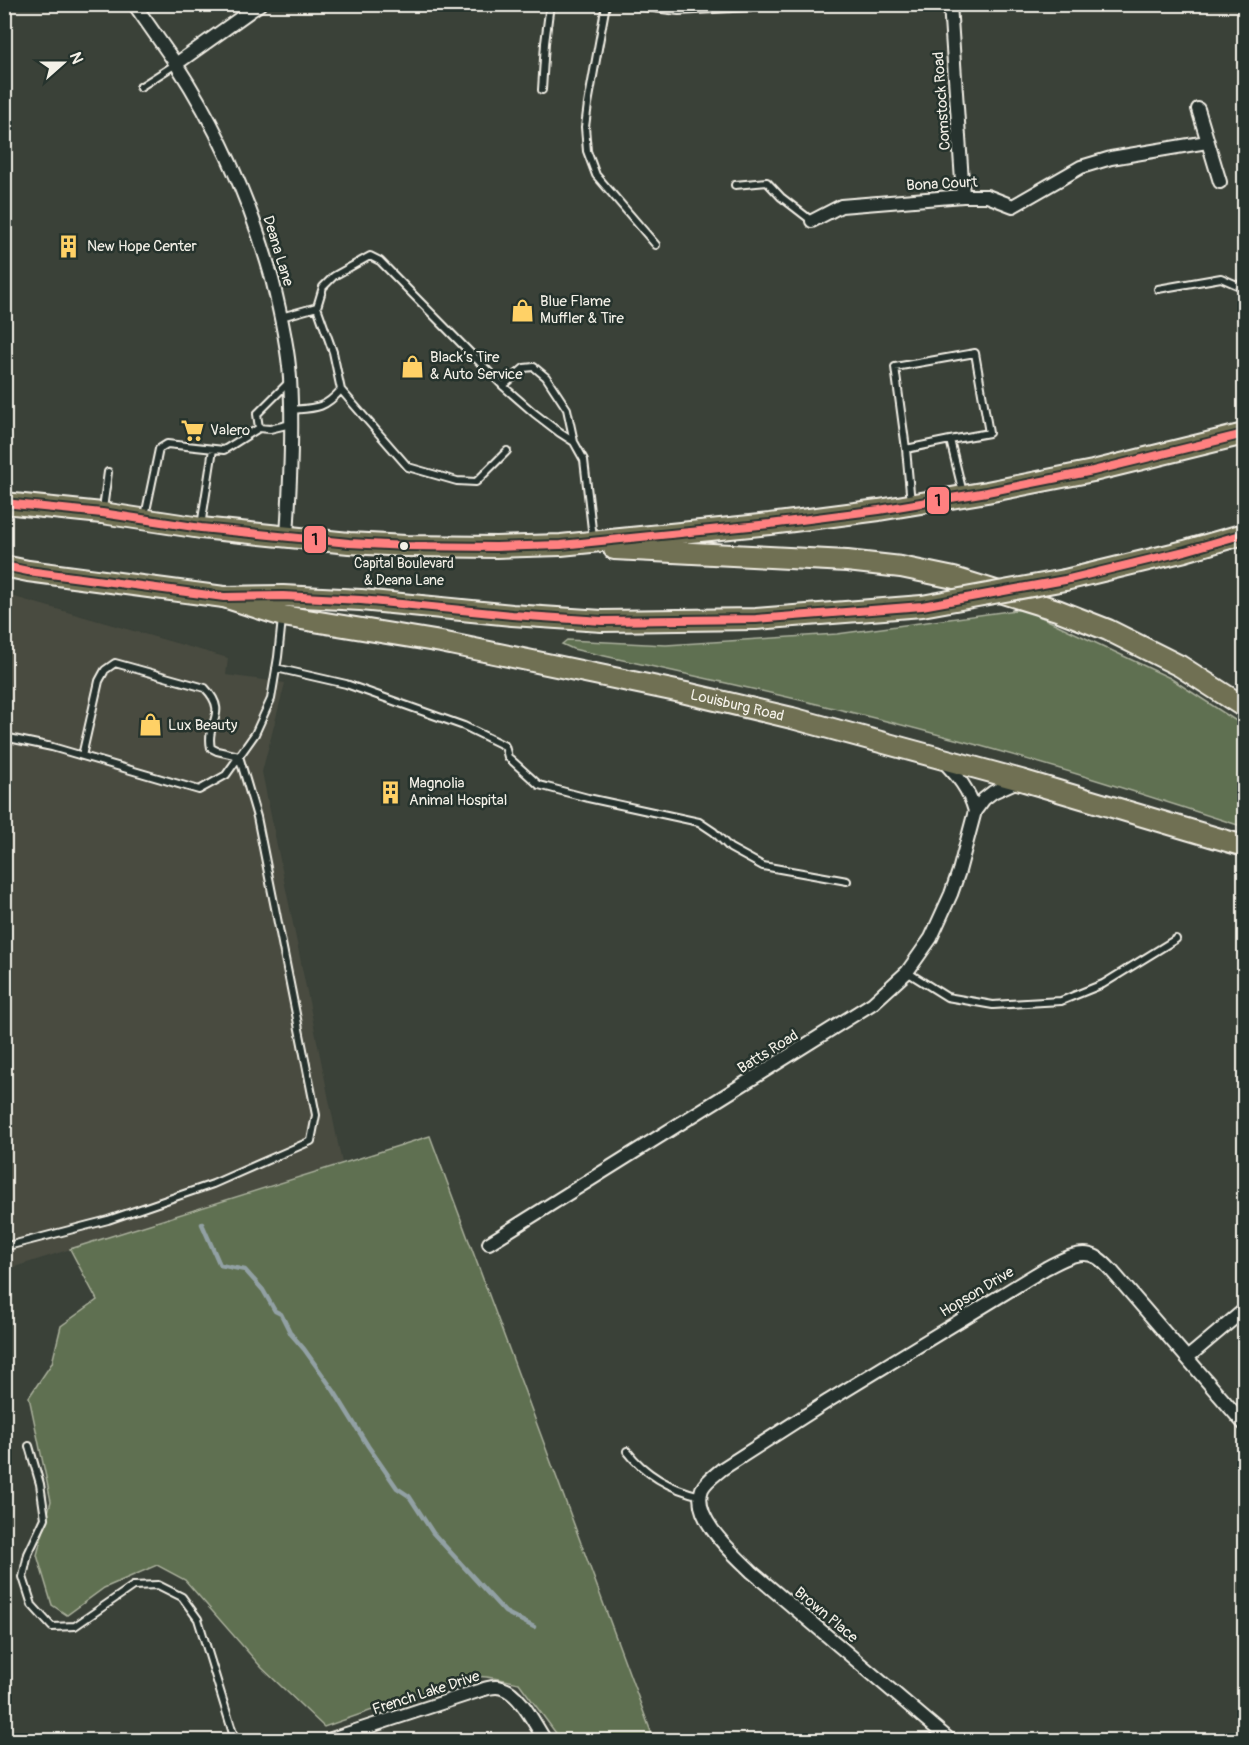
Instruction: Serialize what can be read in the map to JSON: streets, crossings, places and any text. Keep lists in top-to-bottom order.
{
  "streets": {
    "highway": ["Louisburg Road"],
    "street": [
      "Comstock Road",
      "Bona Court",
      "Deana Lane",
      "Batts Road",
      "Hopson Drive",
      "Brown Place",
      "French Lake Drive"
    ]
  },
  "crossings": [
    ["Comstock Road", "Bona Court"],
    ["Hopson Drive", "Brown Place"]
  ],
  "places": {
    "building": ["New Hope Center", "Magnolia Animal Hospital"],
    "shop": ["Blue Flame Muffler & Tire", "Black’s Tire & Auto Service", "Lux Beauty"],
    "supermarket": ["Valero"],
    "other": ["Capital Boulevard & Deana Lane"]
  },
  "lines": ["transit line 1"],
  "north": "right"
}
